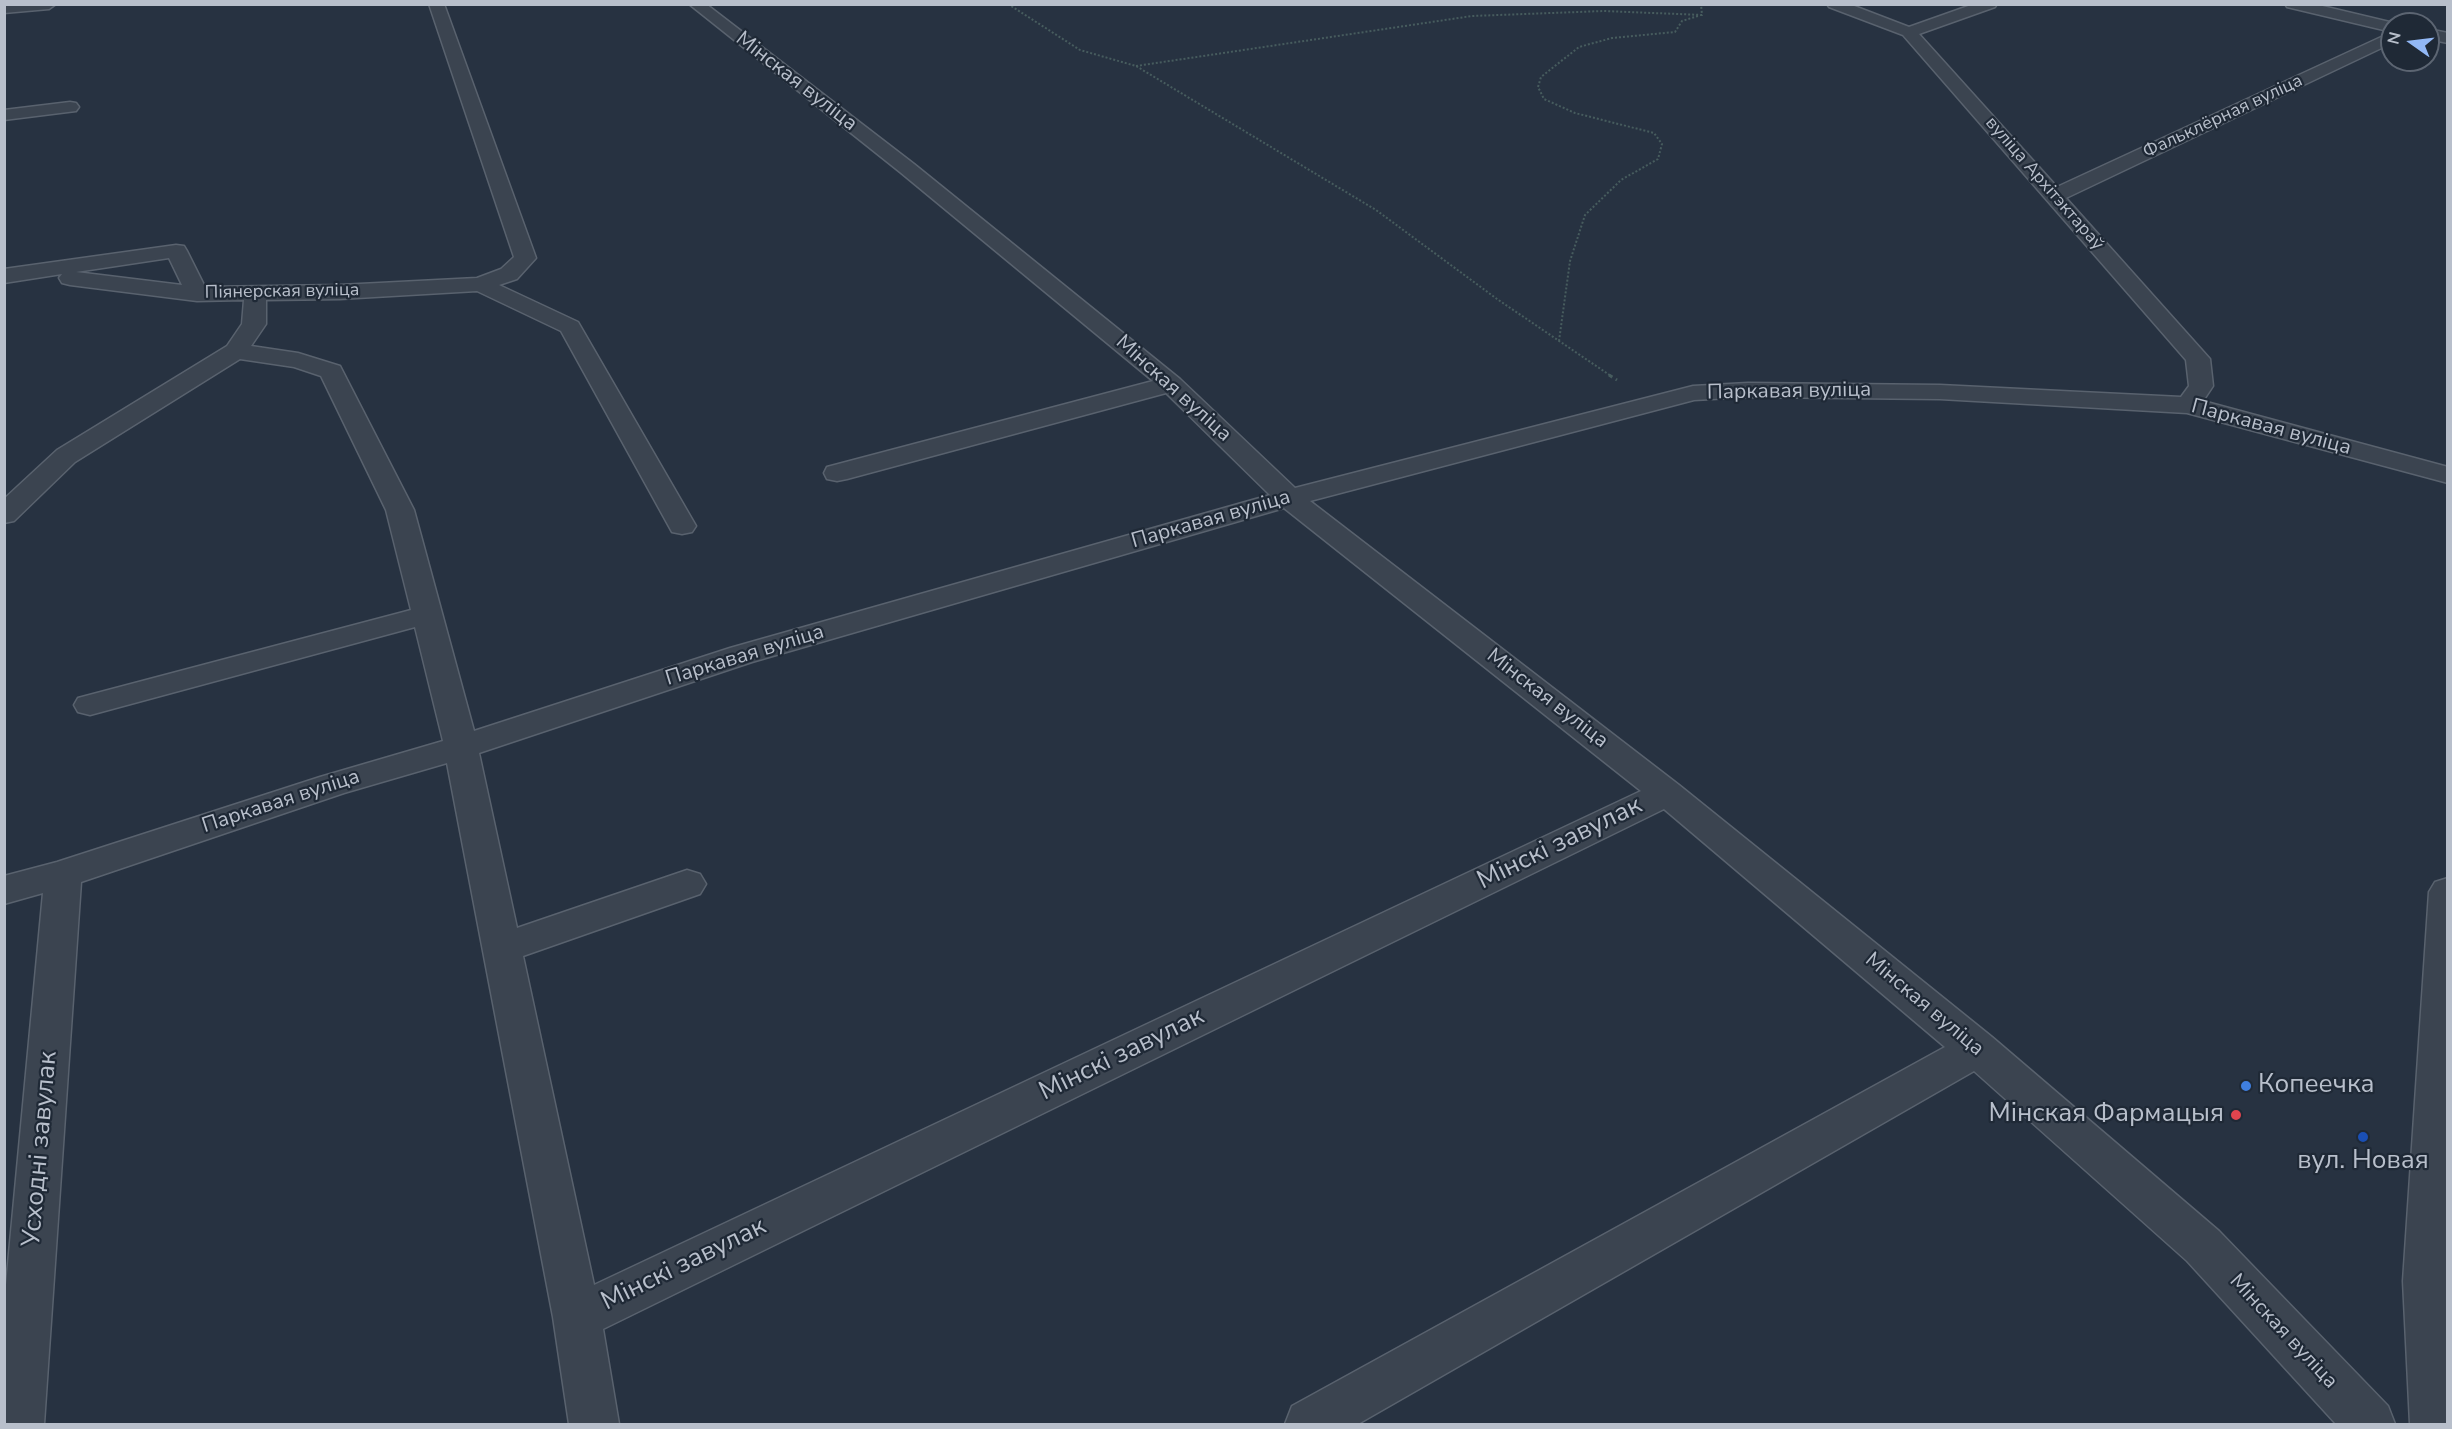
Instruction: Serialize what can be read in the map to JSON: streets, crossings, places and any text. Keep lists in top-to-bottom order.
{
  "streets": {
    "street": [
      "Мінская вуліца",
      "Фальклёрная вуліца",
      "вуліца Архітэктараў",
      "Піянерская вуліца",
      "Паркавая вуліца",
      "Мінскі завулак",
      "Усходні завулак"
    ]
  },
  "crossings": [
    ["Мінская вуліца", "Паркавая вуліца"],
    ["Мінская вуліца", "Мінскі завулак"],
    ["Фальклёрная вуліца", "вуліца Архітэктараў"],
    ["вуліца Архітэктараў", "Паркавая вуліца"],
    ["Паркавая вуліца", "Усходні завулак"]
  ],
  "places": ["Копеечка", "Мінская Фармацыя", "вул. Новая"],
  "north": "left"
}
